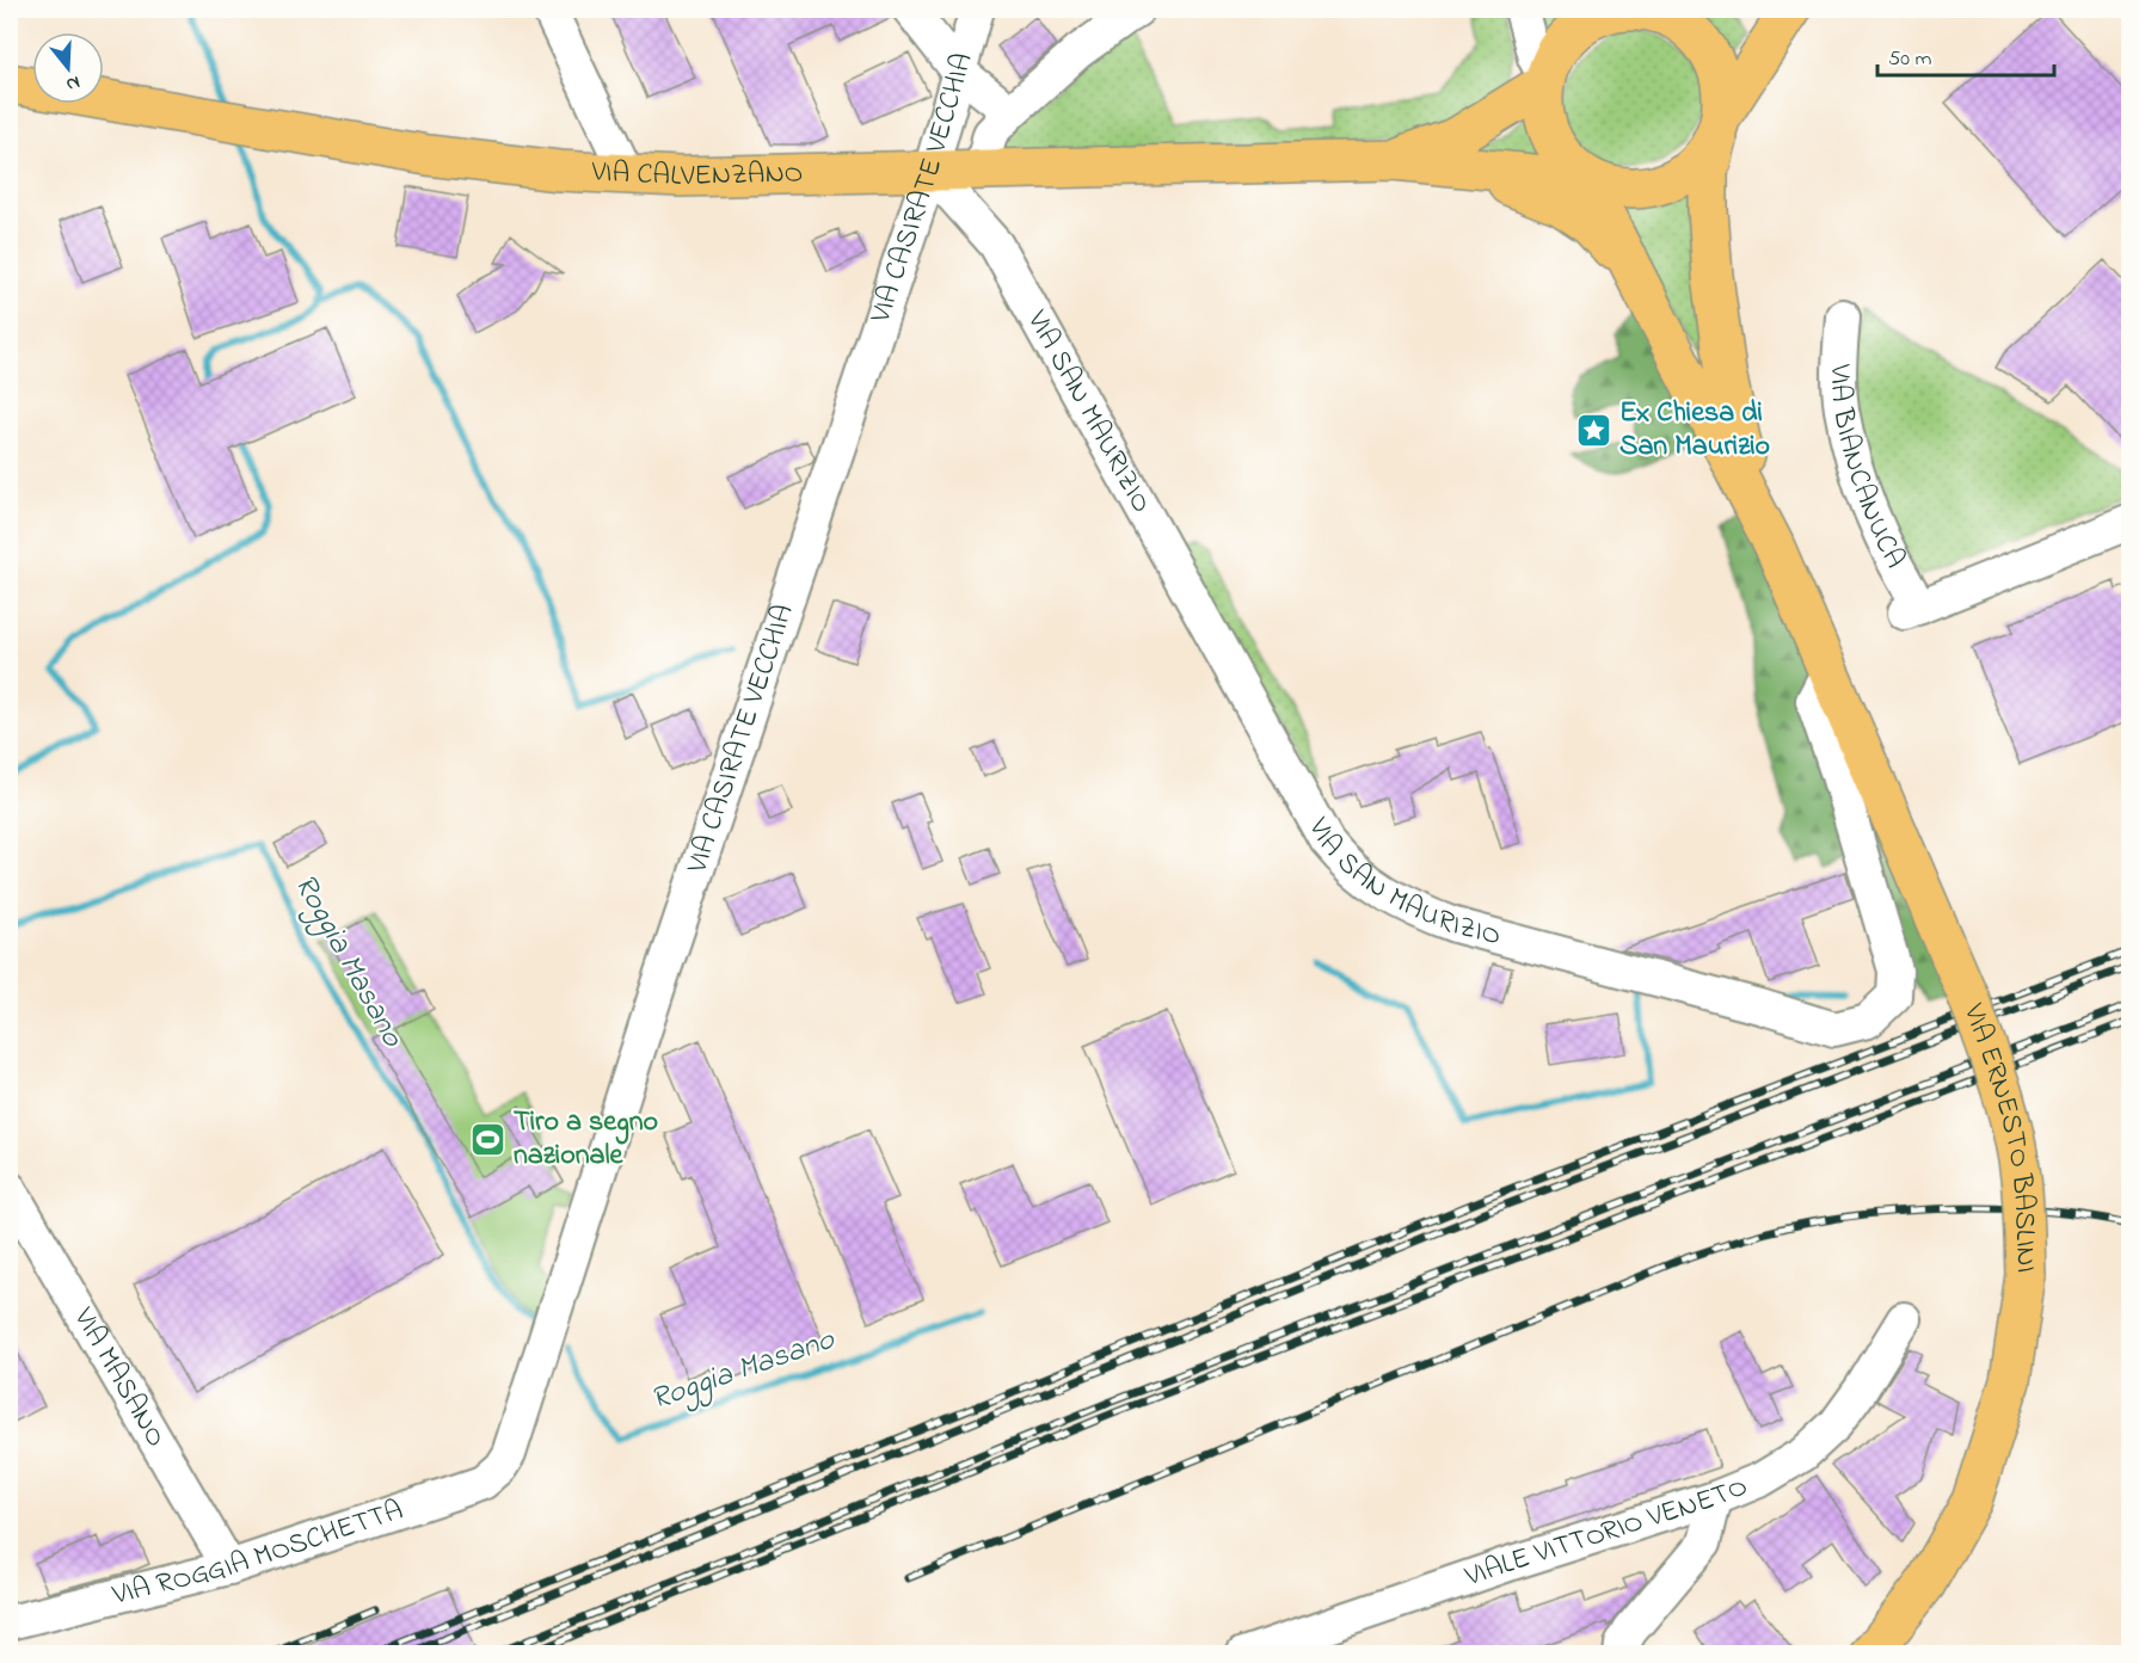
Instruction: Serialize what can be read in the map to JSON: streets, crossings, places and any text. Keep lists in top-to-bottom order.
{
  "streets": {
    "main road": ["VIA CALVENZANO", "VIA ERNESTO BASLINI"],
    "street": [
      "VIA CASIRATE VECCHIA",
      "VIA SAN MAURIZIO",
      "VIA BIANCANUCA",
      "VIA MASANO",
      "VIALE VITTORIO VENETO",
      "VIA ROGGIA MOSCHETTA"
    ]
  },
  "crossings": [
    ["VIA CALVENZANO", "VIA CASIRATE VECCHIA"],
    ["VIA CALVENZANO", "VIA SAN MAURIZIO"],
    ["VIA CALVENZANO", "VIA ERNESTO BASLINI"],
    ["VIA CASIRATE VECCHIA", "VIA SAN MAURIZIO"],
    ["VIA CASIRATE VECCHIA", "VIA ROGGIA MOSCHETTA"],
    ["VIA SAN MAURIZIO", "VIA ERNESTO BASLINI"],
    ["VIA MASANO", "VIA ROGGIA MOSCHETTA"]
  ],
  "water": ["Roggia Masano"],
  "places": {
    "place": ["Ex Chiesa di San Maurizio"],
    "sports": ["Tiro a segno nazionale"]
  },
  "scale_bar": "50 m",
  "north": "bottom"
}
